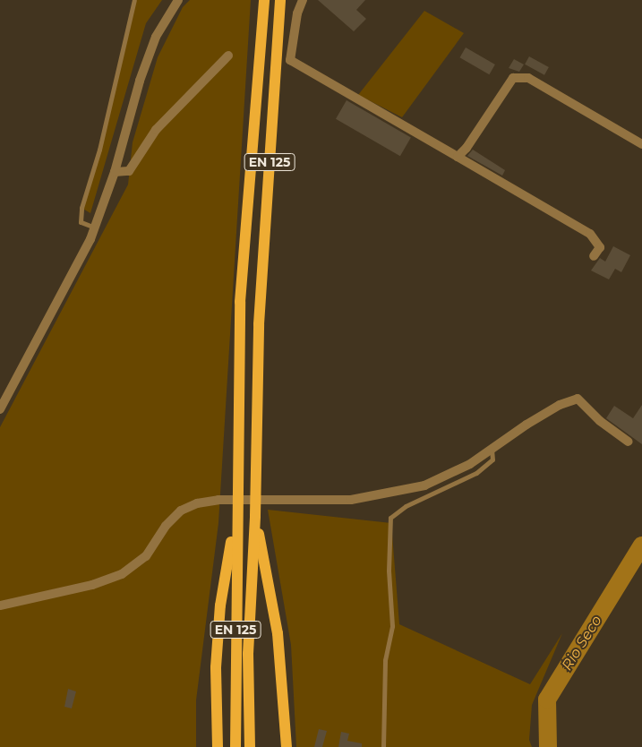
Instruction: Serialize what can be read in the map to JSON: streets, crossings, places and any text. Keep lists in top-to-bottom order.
{
  "streets": {
    "main road": ["EN 125"]
  },
  "water": ["Rio Seco"]
}
